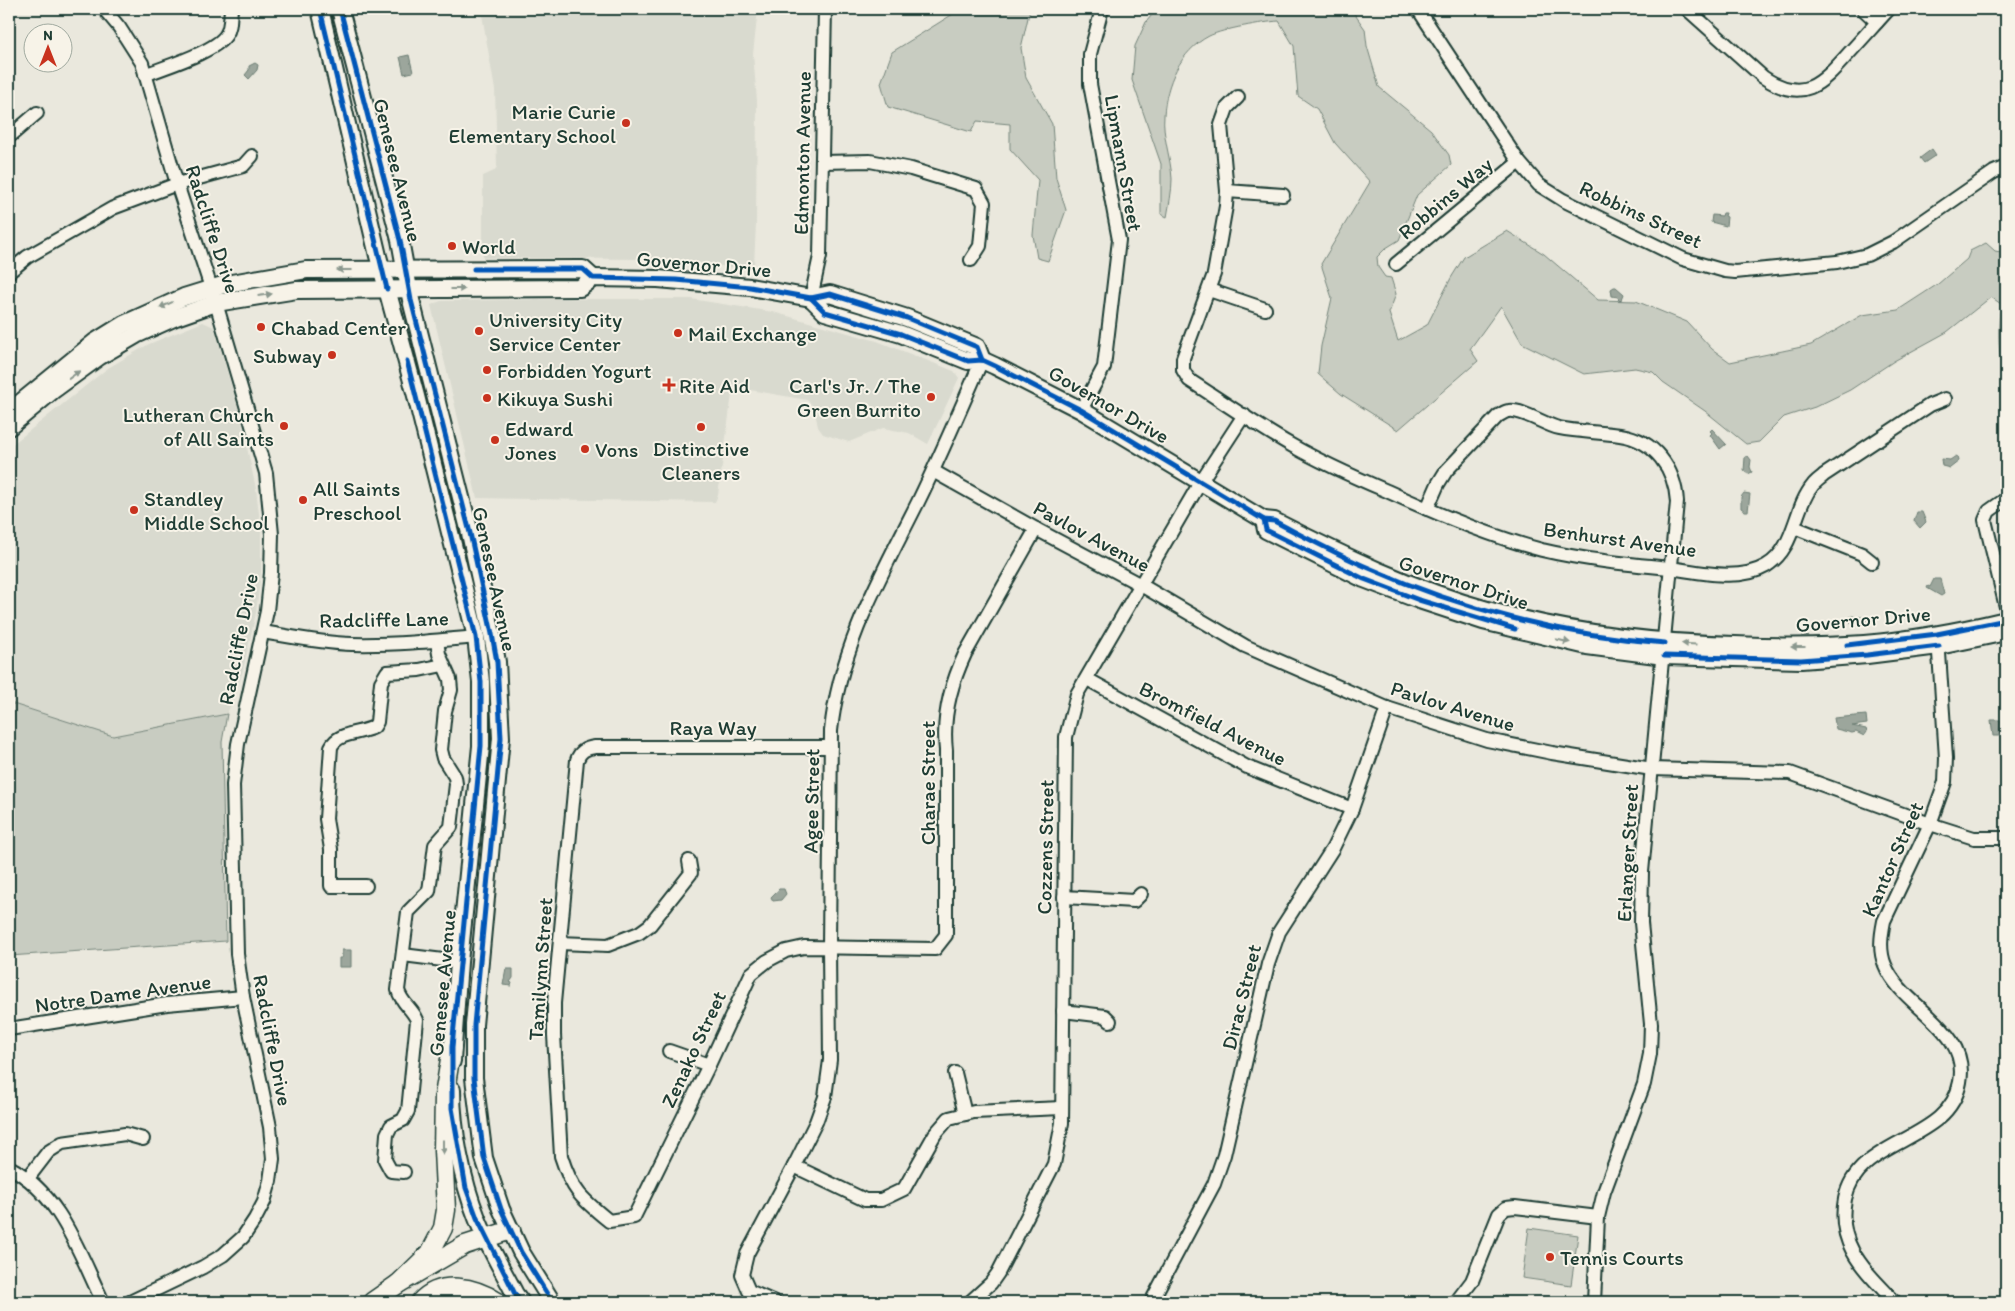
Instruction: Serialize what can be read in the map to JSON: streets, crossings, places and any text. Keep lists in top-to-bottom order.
{
  "streets": {
    "main road": ["Genesee Avenue", "Governor Drive"],
    "street": [
      "Edmonton Avenue",
      "Lipmann Street",
      "Robbins Way",
      "Robbins Street",
      "Radcliffe Drive",
      "Pavlov Avenue",
      "Benhurst Avenue",
      "Radcliffe Lane",
      "Bromfield Avenue",
      "Raya Way",
      "Charae Street",
      "Agee Street",
      "Cozzens Street",
      "Erlanger Street",
      "Kantor Street",
      "Tamilynn Street",
      "Notre Dame Avenue",
      "Dirac Street",
      "Zenako Street"
    ]
  },
  "crossings": [
    ["Edmonton Avenue", "Governor Drive"],
    ["Lipmann Street", "Governor Drive"],
    ["Genesee Avenue", "Governor Drive"],
    ["Genesee Avenue", "Radcliffe Lane"],
    ["Robbins Way", "Robbins Street"],
    ["Radcliffe Drive", "Governor Drive"],
    ["Radcliffe Drive", "Radcliffe Lane"],
    ["Radcliffe Drive", "Notre Dame Avenue"],
    ["Governor Drive", "Agee Street"],
    ["Governor Drive", "Cozzens Street"],
    ["Governor Drive", "Erlanger Street"],
    ["Governor Drive", "Kantor Street"],
    ["Pavlov Avenue", "Charae Street"],
    ["Pavlov Avenue", "Agee Street"],
    ["Pavlov Avenue", "Cozzens Street"],
    ["Pavlov Avenue", "Erlanger Street"],
    ["Pavlov Avenue", "Kantor Street"],
    ["Pavlov Avenue", "Dirac Street"],
    ["Benhurst Avenue", "Cozzens Street"],
    ["Benhurst Avenue", "Erlanger Street"],
    ["Bromfield Avenue", "Cozzens Street"],
    ["Bromfield Avenue", "Dirac Street"],
    ["Raya Way", "Agee Street"],
    ["Raya Way", "Tamilynn Street"],
    ["Charae Street", "Agee Street"],
    ["Charae Street", "Zenako Street"],
    ["Agee Street", "Zenako Street"],
    ["Tamilynn Street", "Zenako Street"]
  ],
  "places": {
    "other": [
      "Marie Curie Elementary School",
      "World",
      "Chabad Center",
      "University City Service Center",
      "Mail Exchange",
      "Subway",
      "Forbidden Yogurt",
      "Carl's Jr. / The Green Burrito",
      "Kikuya Sushi",
      "Lutheran Church of All Saints",
      "Distinctive Cleaners",
      "Edward Jones",
      "Vons",
      "All Saints Preschool",
      "Standley Middle School",
      "Tennis Courts"
    ],
    "health": ["Rite Aid"]
  },
  "north": "top"
}
